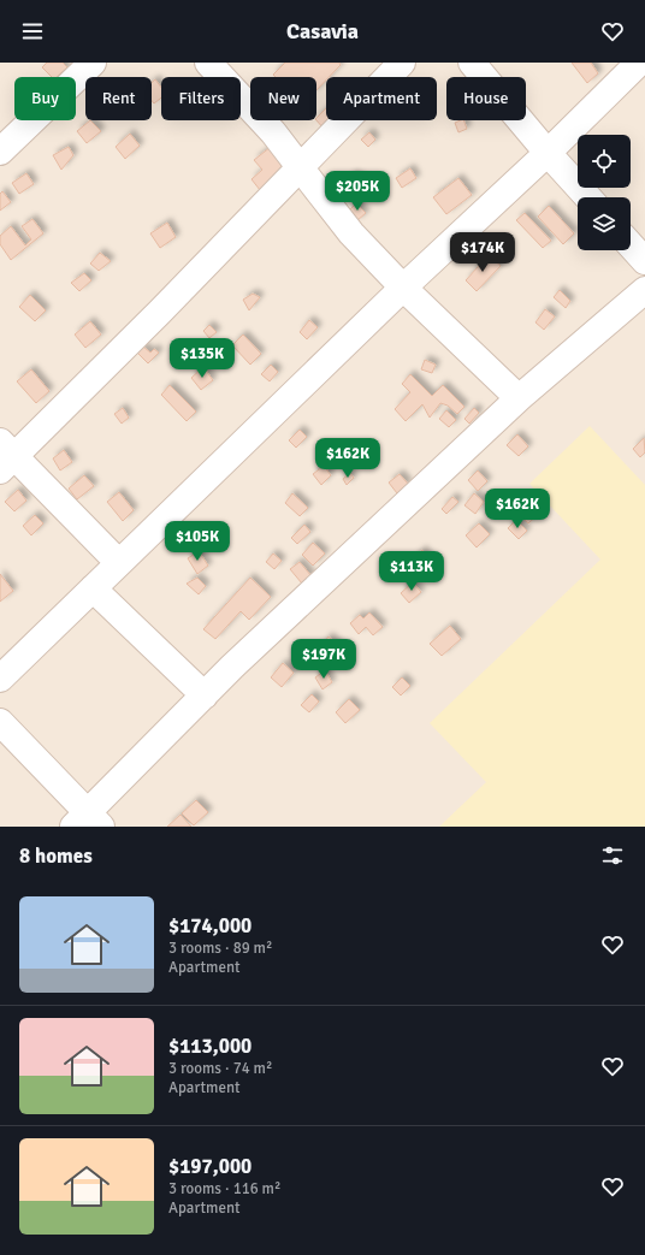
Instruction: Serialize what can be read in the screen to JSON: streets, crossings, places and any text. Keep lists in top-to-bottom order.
{
  "page": {
    "header": "Casavia",
    "chip": [
      "Buy",
      "Rent",
      "Filters",
      "New",
      "Apartment",
      "House"
    ],
    "price": [
      "$205K",
      "$174K",
      "$135K",
      "$162K",
      "$162K",
      "$105K",
      "$113K",
      "$197K"
    ],
    "heading": "8 homes",
    "list": [
      {
        "name": "$174,000",
        "note": "3 rooms · 89 m² · Apartment"
      },
      {
        "name": "$113,000",
        "note": "3 rooms · 74 m² · Apartment"
      },
      {
        "name": "$197,000",
        "note": "3 rooms · 116 m² · Apartment"
      }
    ]
  }
}
